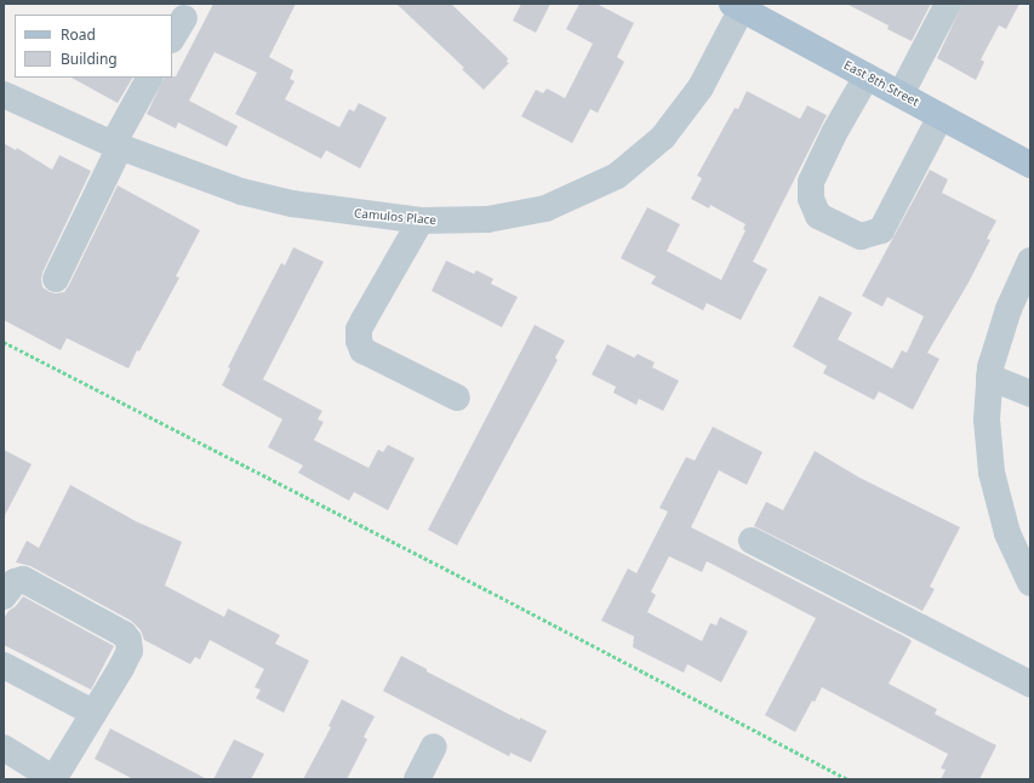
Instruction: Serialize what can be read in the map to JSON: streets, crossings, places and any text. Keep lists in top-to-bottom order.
{
  "streets": {
    "main road": ["East 8th Street"],
    "street": ["Camulos Place"]
  },
  "crossings": [
    ["East 8th Street", "Camulos Place"]
  ],
  "legend": ["Road", "Building"]
}
